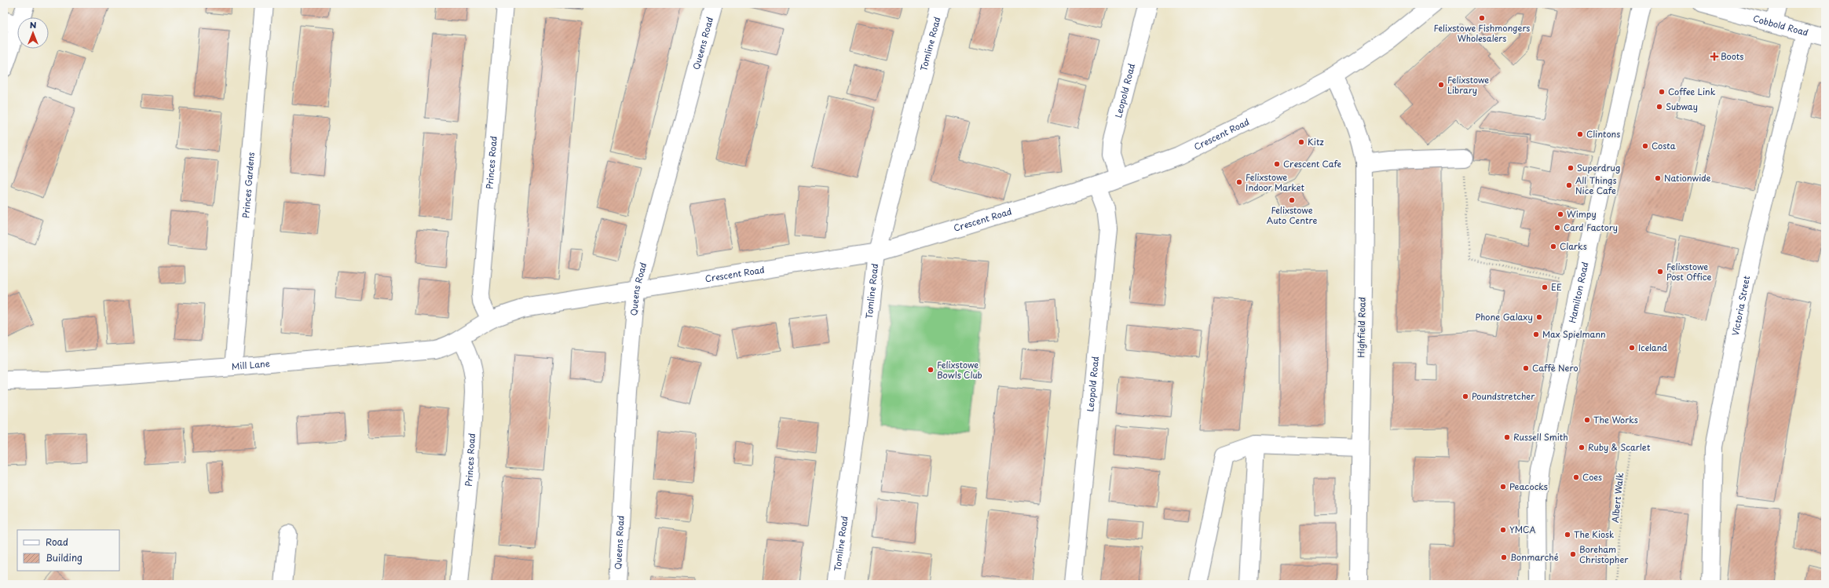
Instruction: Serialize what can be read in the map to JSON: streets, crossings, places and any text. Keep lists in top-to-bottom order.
{
  "streets": {
    "street": [
      "Cobbold Road",
      "Queens Road",
      "Tomline Road",
      "Leopold Road",
      "Crescent Road",
      "Princes Road",
      "Princes Gardens",
      "Hamilton Road",
      "Victoria Street",
      "Highfield Road",
      "Mill Lane"
    ],
    "path": ["Albert Walk"]
  },
  "crossings": [
    ["Cobbold Road", "Victoria Street"],
    ["Queens Road", "Crescent Road"],
    ["Tomline Road", "Crescent Road"],
    ["Leopold Road", "Crescent Road"],
    ["Crescent Road", "Princes Road"],
    ["Crescent Road", "Highfield Road"],
    ["Crescent Road", "Mill Lane"],
    ["Princes Road", "Mill Lane"],
    ["Princes Gardens", "Mill Lane"]
  ],
  "places": {
    "other": [
      "Felixstowe Fishmongers Wholesalers",
      "Felixstowe Library",
      "Coffee Link",
      "Subway",
      "Clintons",
      "Kitz",
      "Costa",
      "Crescent Cafe",
      "Superdrug",
      "Nationwide",
      "Felixstowe Indoor Market",
      "All Things Nice Cafe",
      "Felixstowe Auto Centre",
      "Wimpy",
      "Card Factory",
      "Clarks",
      "Felixstowe Post Office",
      "EE",
      "Phone Galaxy",
      "Max Spielmann",
      "Iceland",
      "Caffè Nero",
      "Felixstowe Bowls Club",
      "Poundstretcher",
      "The Works",
      "Russell Smith",
      "Ruby & Scarlet",
      "Coes",
      "Peacocks",
      "YMCA",
      "The Kiosk",
      "Boreham Christopher",
      "Bonmarché"
    ],
    "health": ["Boots"]
  },
  "legend": ["Road", "Building"],
  "north": "top"
}
